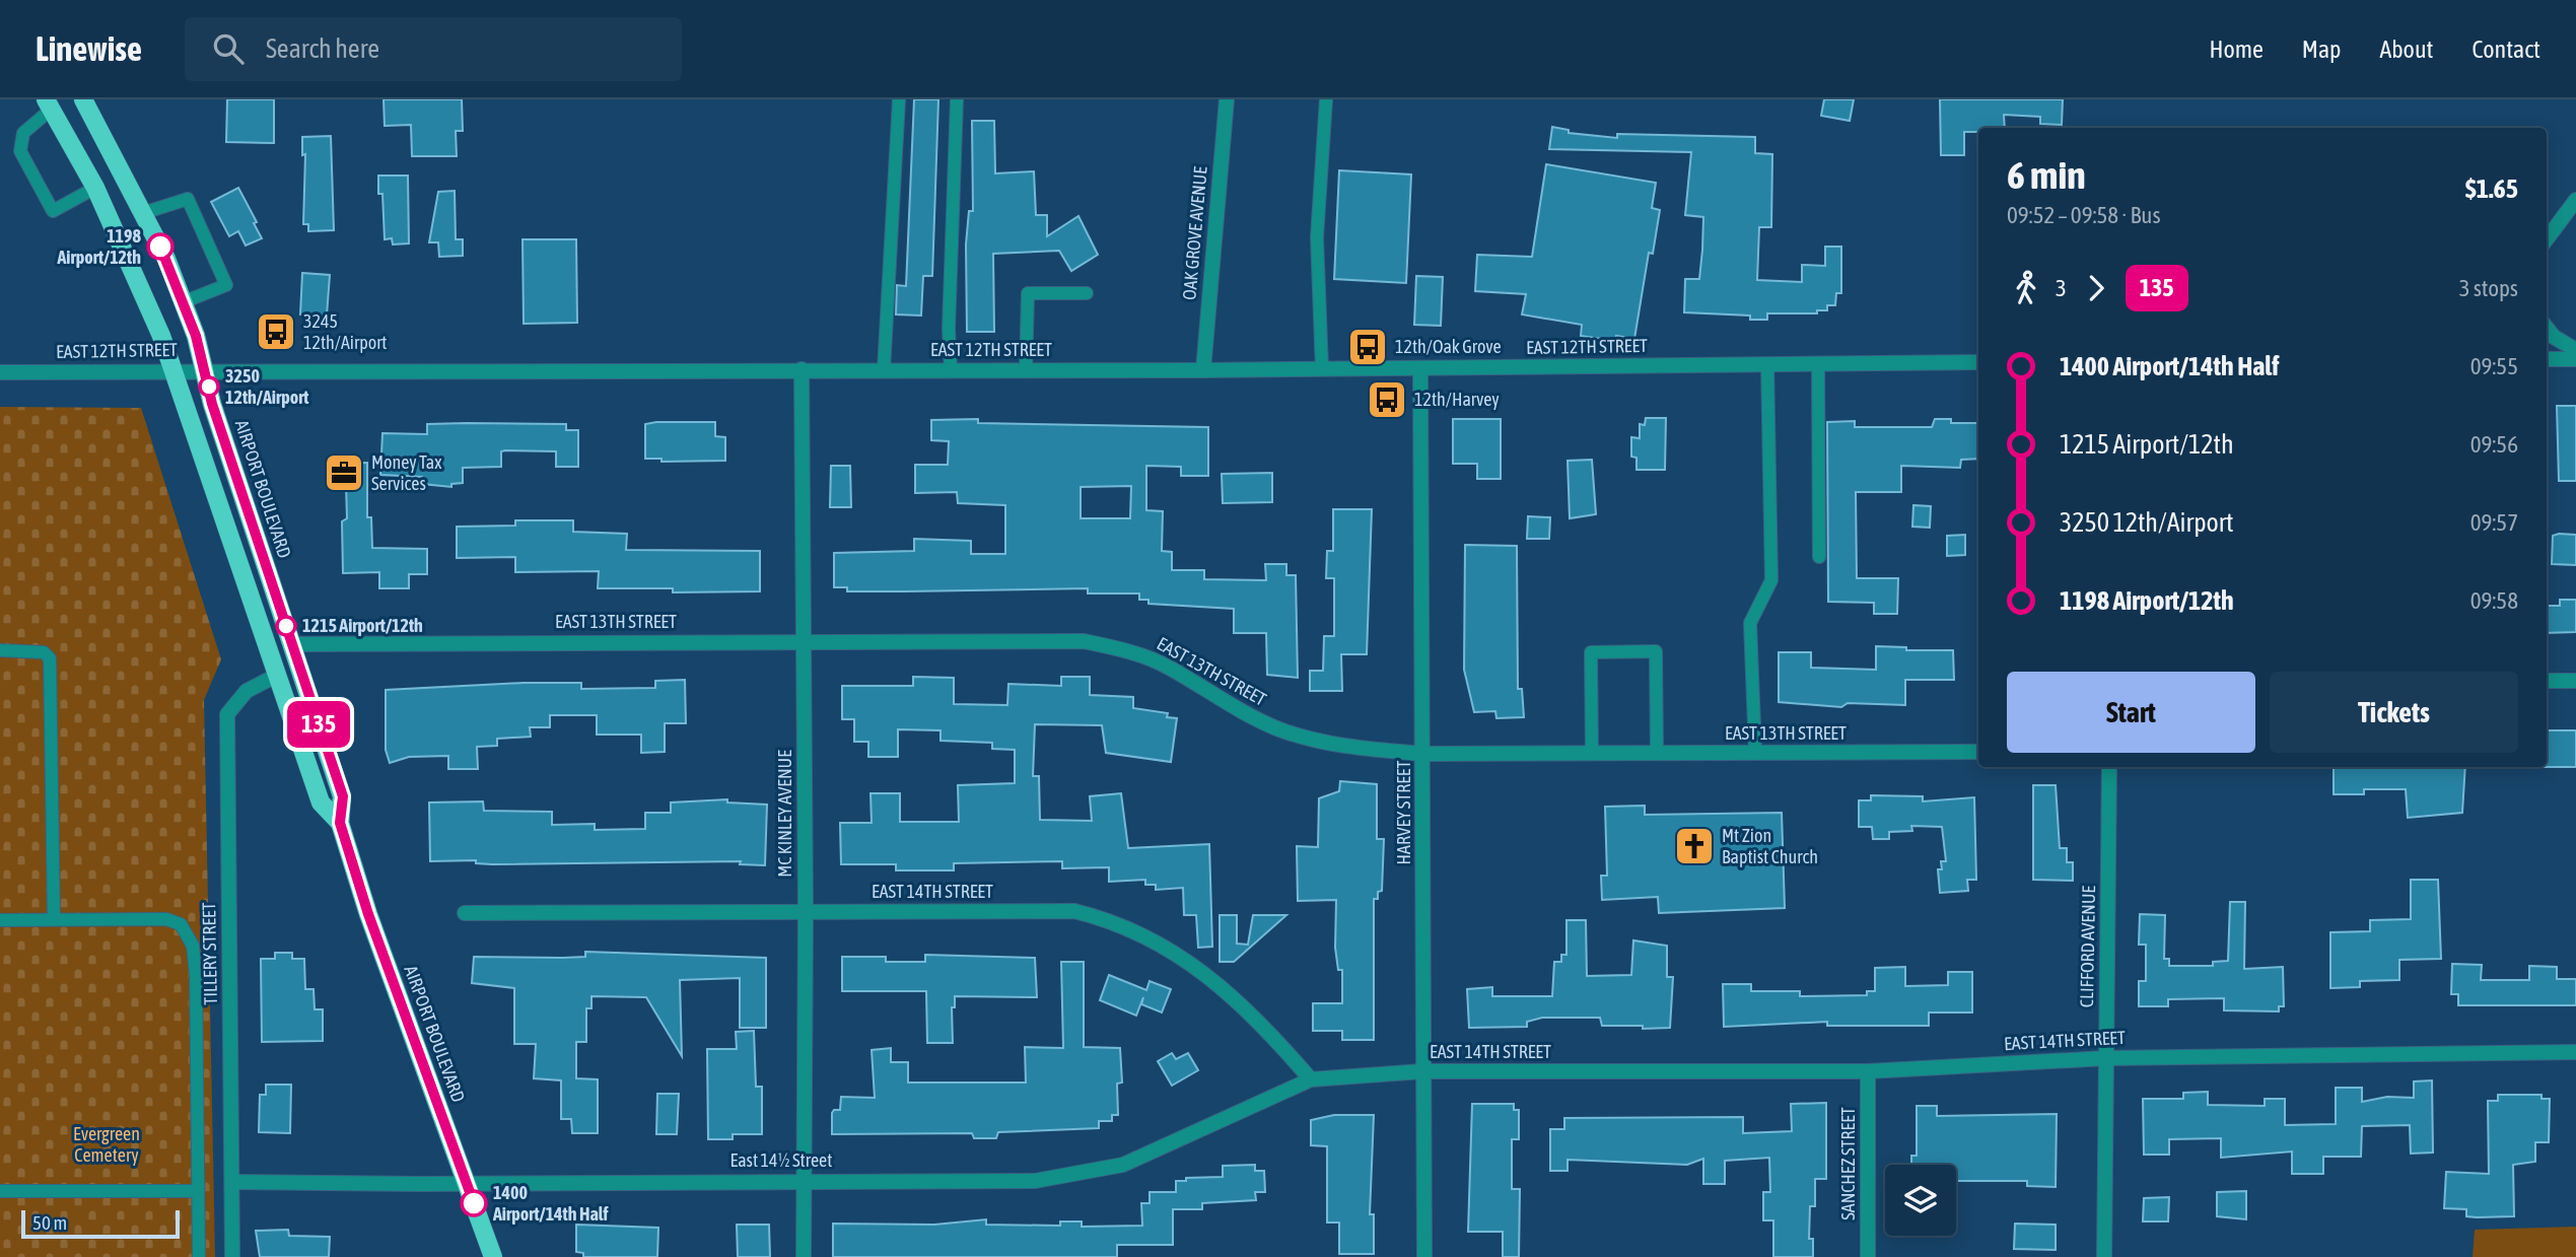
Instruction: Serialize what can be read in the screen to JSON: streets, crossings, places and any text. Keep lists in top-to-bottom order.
{
  "streets": {
    "main road": ["AIRPORT BOULEVARD"],
    "street": [
      "OAK GROVE AVENUE",
      "EAST 12TH STREET",
      "EAST 13TH STREET",
      "HARVEY STREET",
      "MC KINLEY AVENUE",
      "EAST 14TH STREET",
      "CLIFFORD AVENUE",
      "TILLERY STREET",
      "East 14½ Street",
      "SANCHEZ STREET"
    ]
  },
  "crossings": [
    ["OAK GROVE AVENUE", "EAST 12TH STREET"],
    ["EAST 12TH STREET", "AIRPORT BOULEVARD"],
    ["EAST 12TH STREET", "HARVEY STREET"],
    ["EAST 12TH STREET", "MC KINLEY AVENUE"],
    ["AIRPORT BOULEVARD", "EAST 13TH STREET"],
    ["AIRPORT BOULEVARD", "TILLERY STREET"],
    ["AIRPORT BOULEVARD", "East 14½ Street"],
    ["EAST 13TH STREET", "HARVEY STREET"],
    ["EAST 13TH STREET", "MC KINLEY AVENUE"],
    ["HARVEY STREET", "EAST 14TH STREET"],
    ["MC KINLEY AVENUE", "EAST 14TH STREET"],
    ["MC KINLEY AVENUE", "East 14½ Street"],
    ["EAST 14TH STREET", "CLIFFORD AVENUE"],
    ["EAST 14TH STREET", "East 14½ Street"],
    ["EAST 14TH STREET", "SANCHEZ STREET"],
    ["TILLERY STREET", "East 14½ Street"]
  ],
  "parks": ["Evergreen Cemetery"],
  "places": {
    "other": [
      "1198 Airport/12th",
      "3250 12th/Airport",
      "1215 Airport/12th",
      "1400 Airport/14th Half"
    ],
    "bus stop": ["3245 12th/Airport", "12th/Oak Grove", "12th/Harvey"],
    "office": ["Money Tax Services"],
    "church": ["Mt Zion Baptist Church"]
  },
  "lines": ["bus line 135"],
  "scale_bar": "50 m",
  "page": {
    "header": "Linewise",
    "search": "Search here",
    "nav": [
      "Home",
      "Map",
      "About",
      "Contact"
    ],
    "on_map": "135",
    "heading": ["6 min", "09:52 – 09:58 · Bus", "$1.65"],
    "legs": ["3", "135", "3 stops"],
    "list": [
      {
        "name": "1400 Airport/14th Half",
        "value": "09:55"
      },
      {
        "name": "1215 Airport/12th",
        "value": "09:56"
      },
      {
        "name": "3250 12th/Airport",
        "value": "09:57"
      },
      {
        "name": "1198 Airport/12th",
        "value": "09:58"
      }
    ],
    "buttons": ["Start", "Tickets"],
    "scale": "50 m"
  }
}
